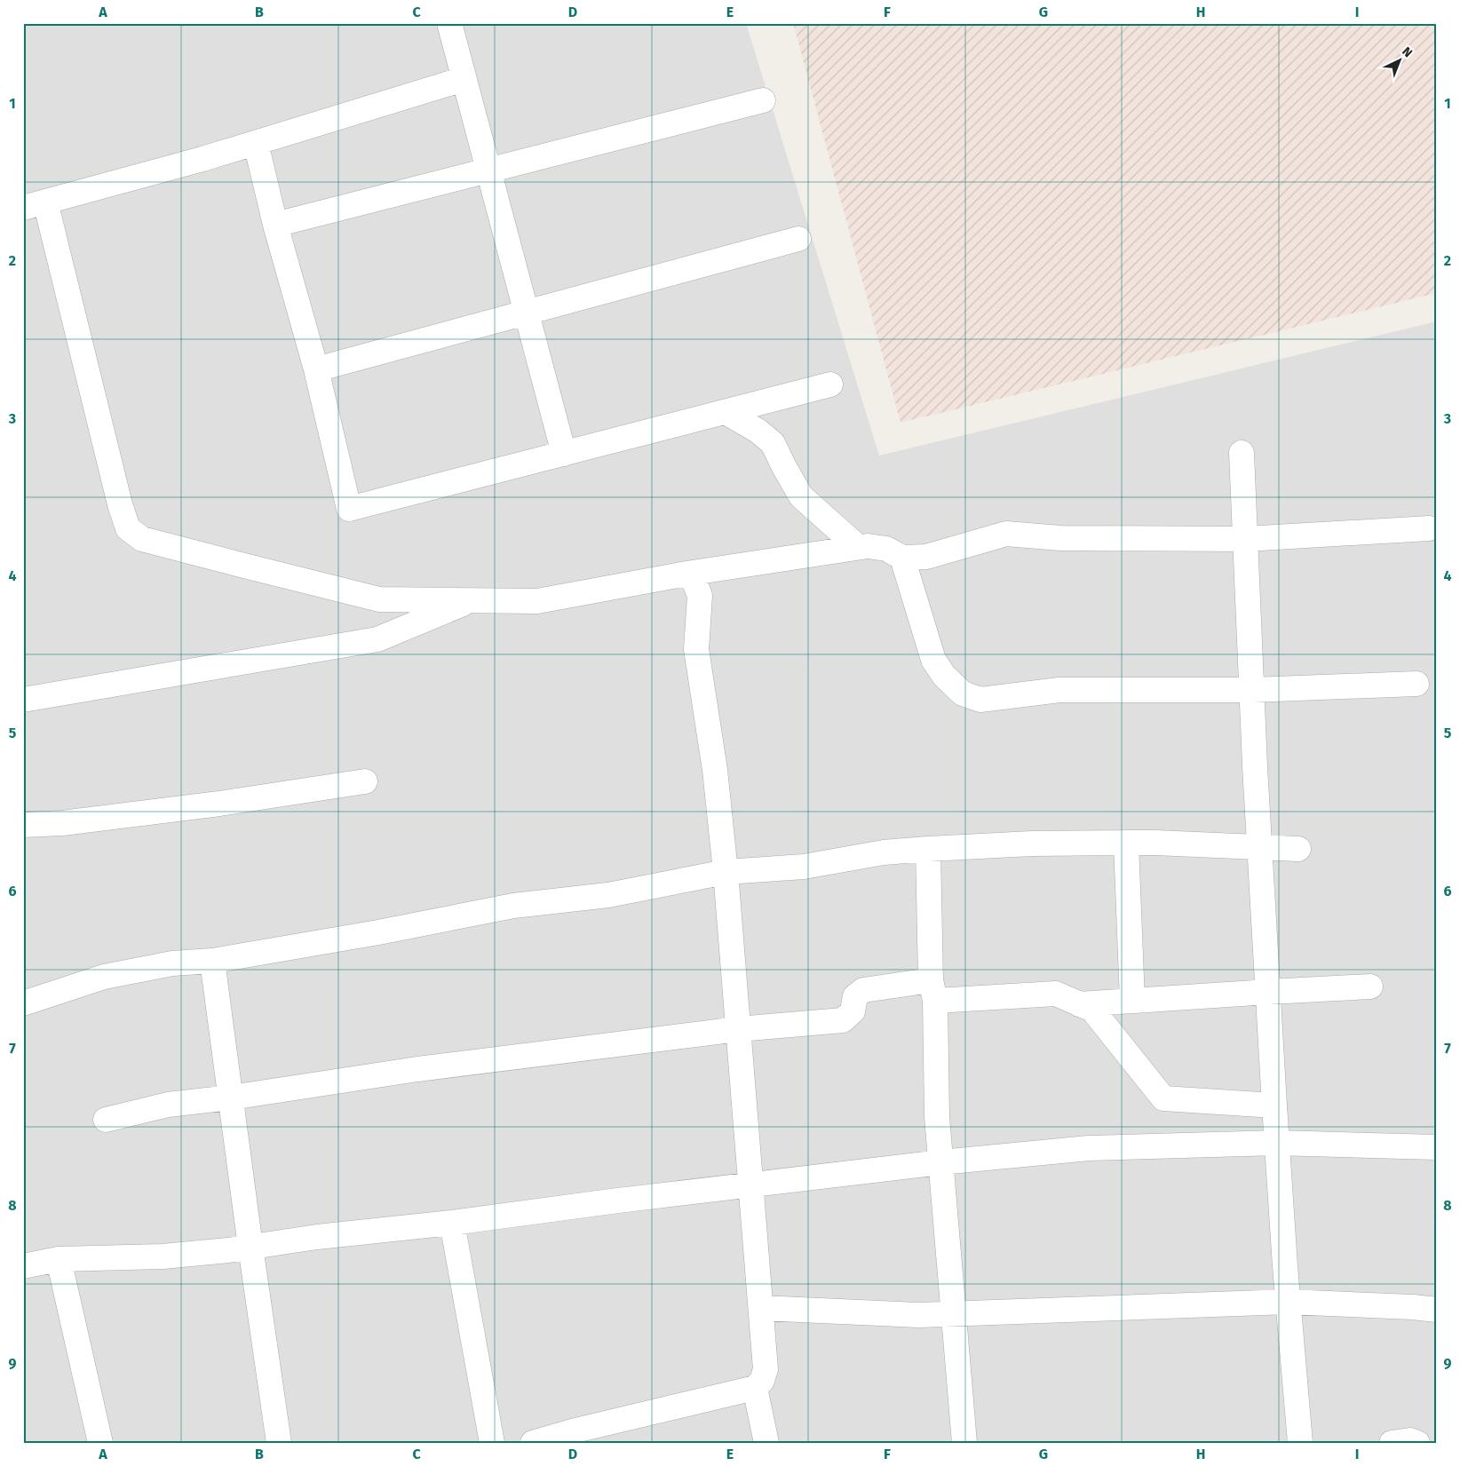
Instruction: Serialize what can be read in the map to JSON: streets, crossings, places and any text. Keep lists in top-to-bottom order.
{
  "north": "top right",
  "grid": {
    "columns": [
      "A",
      "B",
      "C",
      "D",
      "E",
      "F",
      "G",
      "H",
      "I"
    ],
    "rows": [
      "1",
      "2",
      "3",
      "4",
      "5",
      "6",
      "7",
      "8",
      "9"
    ]
  }
}
